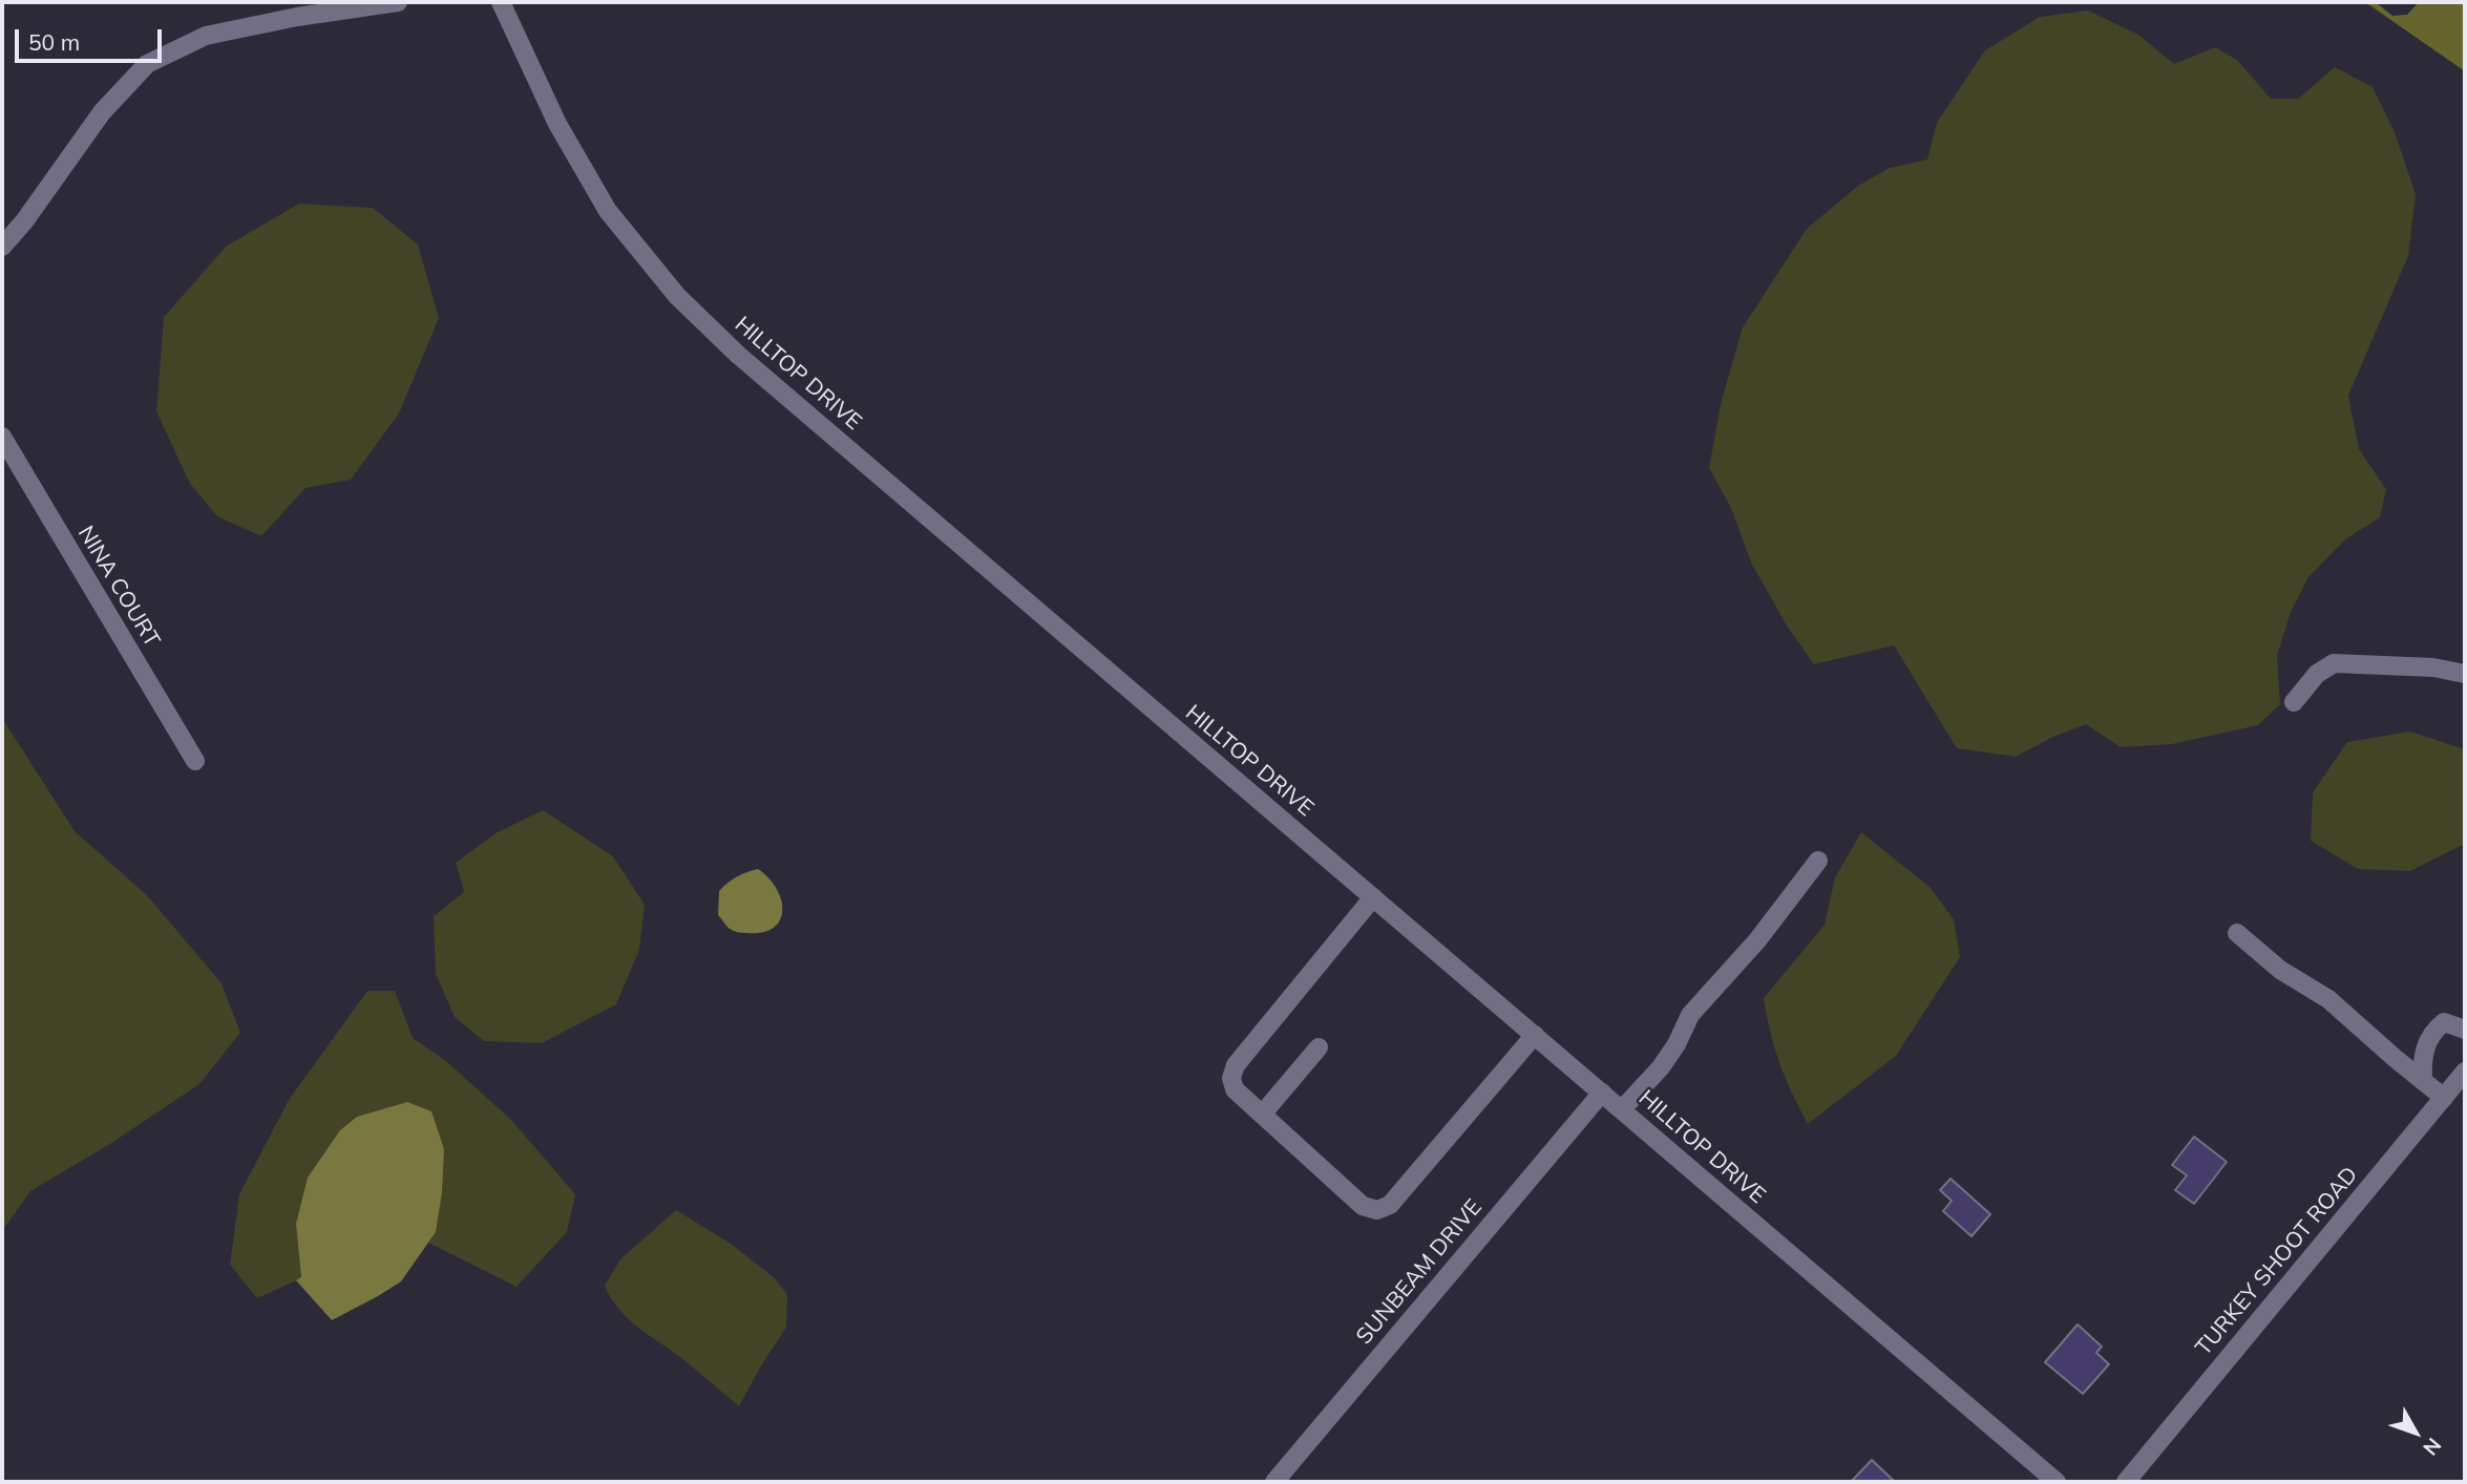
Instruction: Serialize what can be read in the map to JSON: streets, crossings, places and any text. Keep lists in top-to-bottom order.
{
  "streets": {
    "street": [
      "HILLTOP DRIVE",
      "NINA COURT",
      "TURKEY SHOOT ROAD",
      "SUNBEAM DRIVE"
    ]
  },
  "crossings": [
    ["HILLTOP DRIVE", "SUNBEAM DRIVE"]
  ],
  "scale_bar": "50 m",
  "north": "bottom right"
}
